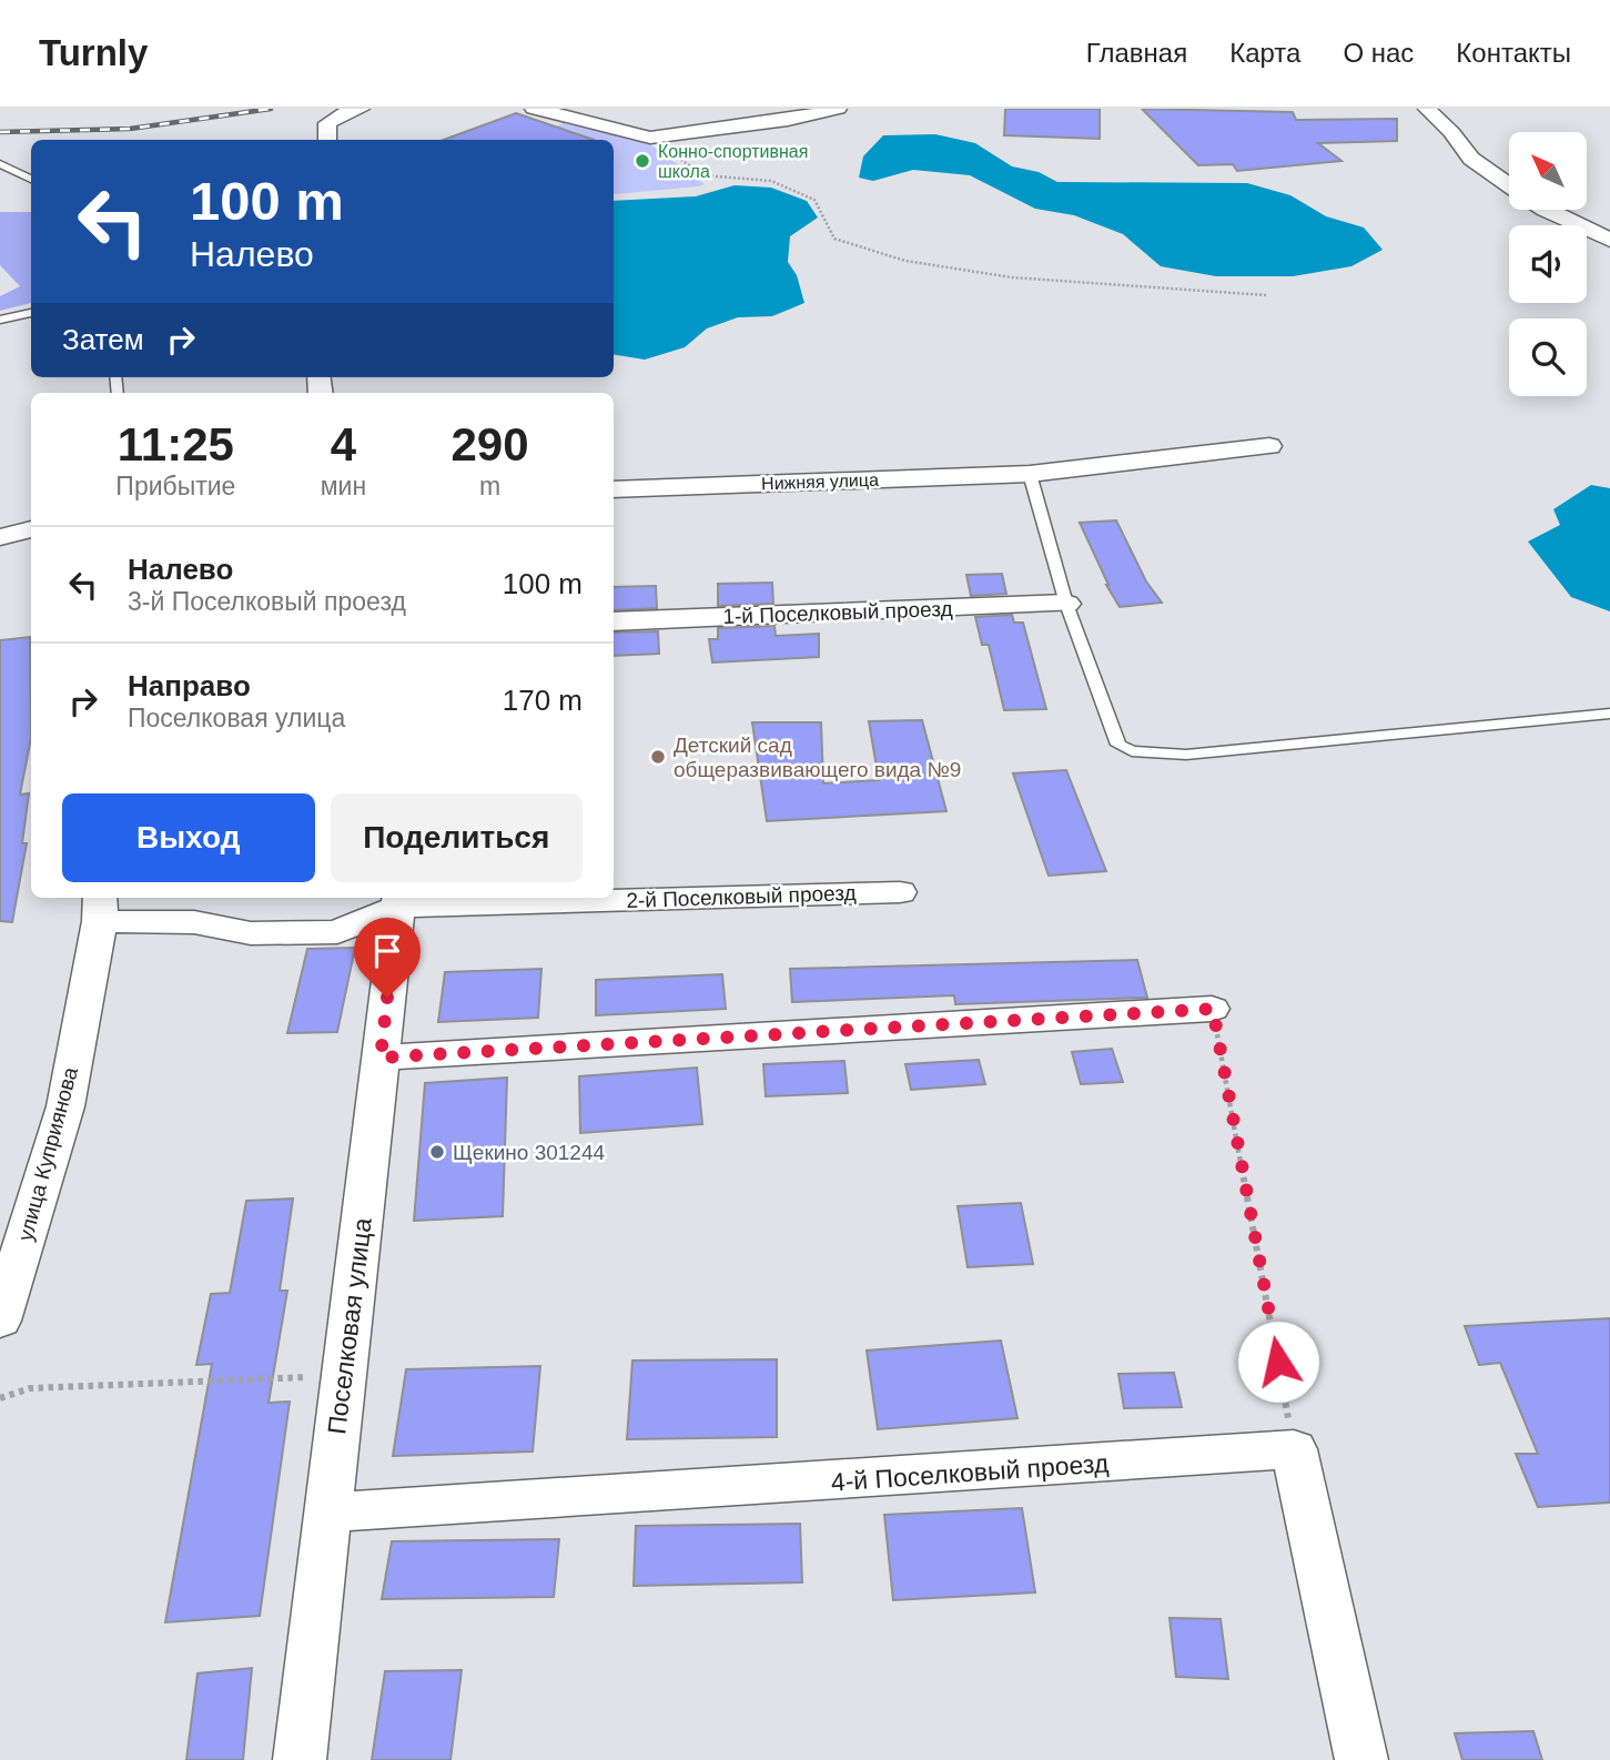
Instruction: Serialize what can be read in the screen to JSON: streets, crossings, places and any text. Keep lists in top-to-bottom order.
{
  "streets": {
    "street": [
      "Нижняя улица",
      "1-й Поселковый проезд",
      "2-й Поселковый проезд",
      "улица Куприянова",
      "Поселковая улица",
      "4-й Поселковый проезд"
    ]
  },
  "crossings": [
    ["2-й Поселковый проезд", "Поселковая улица"],
    ["Поселковая улица", "4-й Поселковый проезд"]
  ],
  "places": ["Конно-спортивная школа", "Детский сад общеразвивающего вида №9", "Щекино 301244"],
  "north": "top left",
  "page": {
    "header": "Turnly",
    "nav": [
      "Главная",
      "Карта",
      "О нас",
      "Контакты"
    ],
    "turn": ["100 m", "Налево"],
    "then": "Затем",
    "eta": [
      "11:25",
      "Прибытие",
      "4",
      "мин",
      "290",
      "m"
    ],
    "list": [
      {
        "name": "Налево",
        "note": "3-й Поселковый проезд",
        "value": "100 m"
      },
      {
        "name": "Направо",
        "note": "Поселковая улица",
        "value": "170 m"
      }
    ],
    "buttons": ["Выход", "Поделиться"]
  }
}
